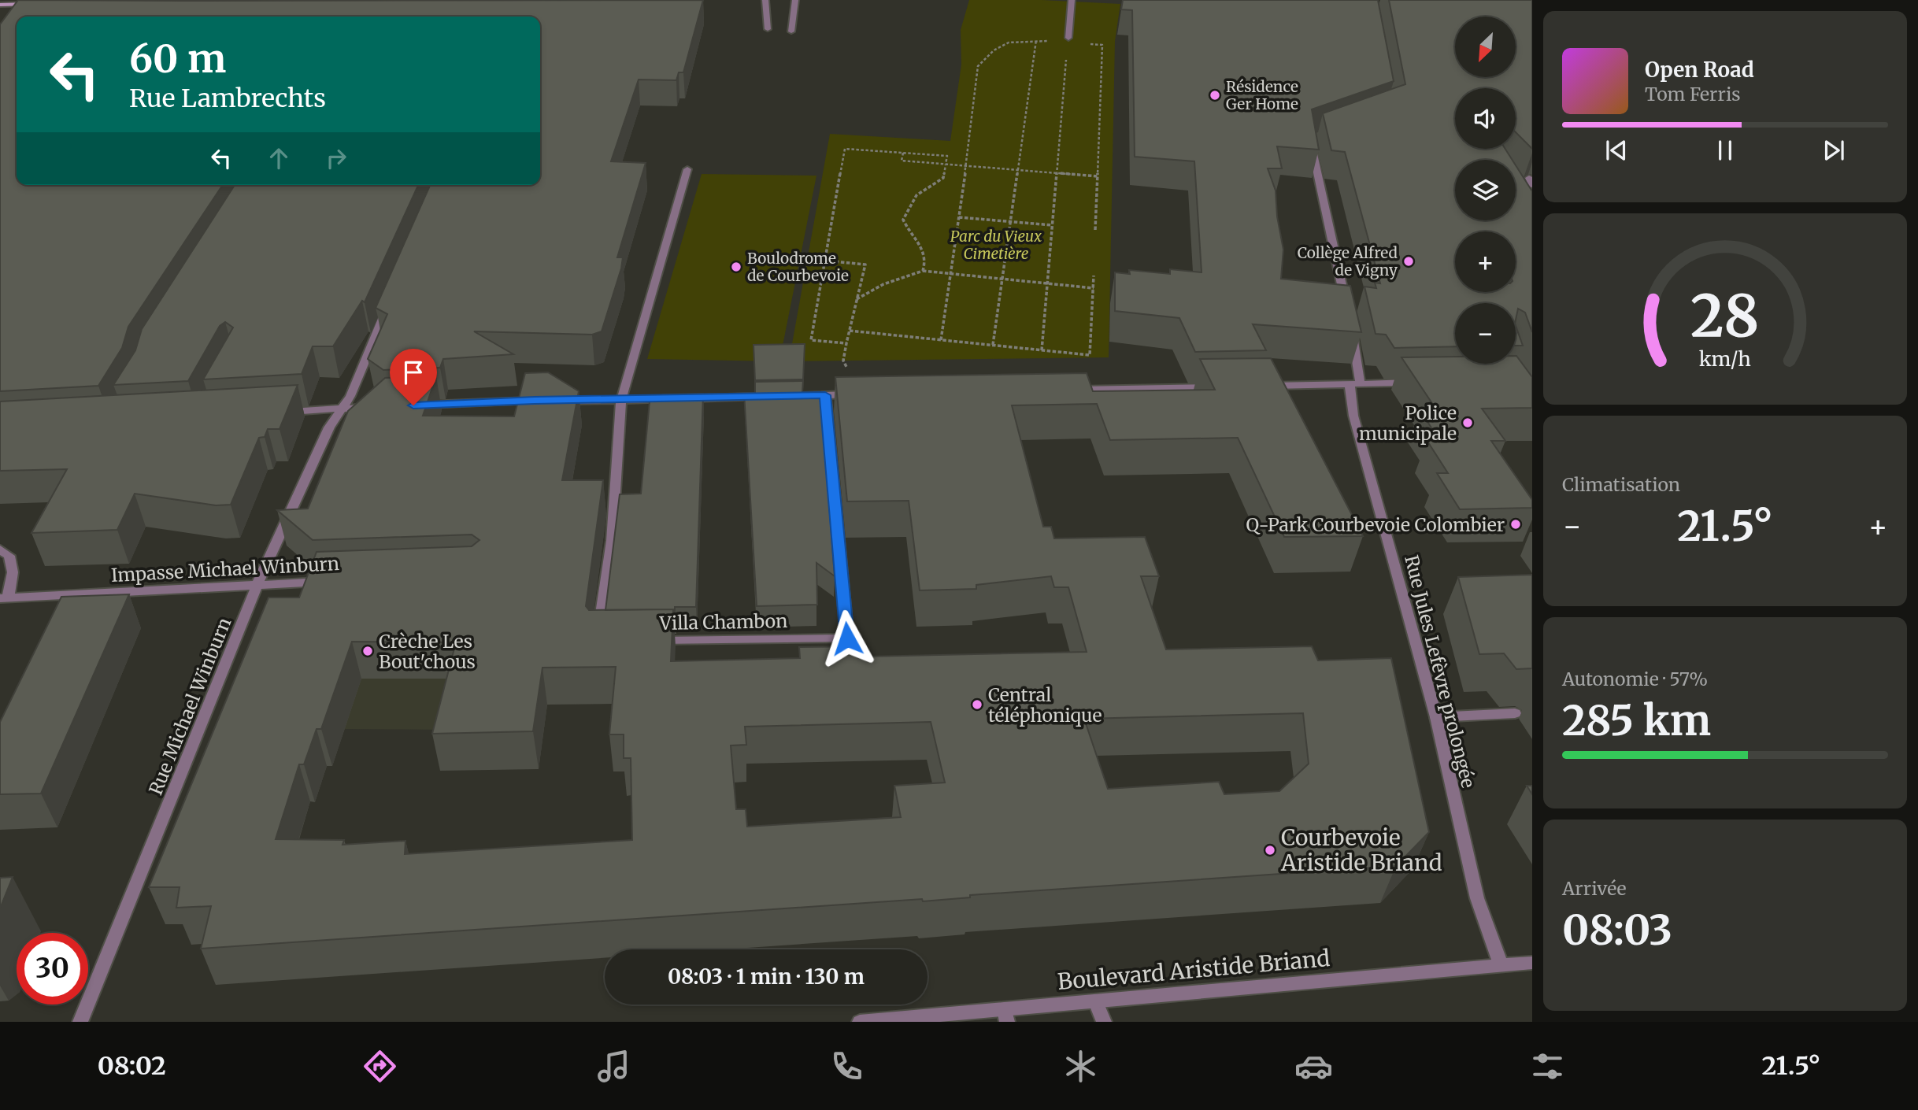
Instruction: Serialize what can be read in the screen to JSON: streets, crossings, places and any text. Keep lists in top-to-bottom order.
{
  "streets": {
    "street": [
      "Impasse Michael Winburn",
      "Villa Chambon",
      "Rue Jules Lefèvre prolongée",
      "Rue Michael Winburn",
      "Boulevard Aristide Briand"
    ]
  },
  "crossings": [
    ["Impasse Michael Winburn", "Rue Michael Winburn"],
    ["Rue Jules Lefèvre prolongée", "Boulevard Aristide Briand"]
  ],
  "parks": ["Parc du Vieux Cimetière"],
  "places": [
    "Résidence Ger Home",
    "Collège Alfred de Vigny",
    "Boulodrome de Courbevoie",
    "Police municipale",
    "Q-Park Courbevoie Colombier",
    "Crèche Les Bout'chous",
    "Central téléphonique",
    "Courbevoie Aristide Briand"
  ],
  "north": "bottom left",
  "page": {
    "map_buttons": ["+", "−"],
    "turn": ["60 m", "Rue Lambrechts"],
    "song": ["Open Road", "Tom Ferris"],
    "tile": [
      "Climatisation",
      ["Autonomie · 57%", "285 km"],
      ["Arrivée", "08:03"]
    ],
    "heat": ["−", "21.5°", "+"],
    "limit": "30",
    "trip": "08:03 · 1 min · 130 m",
    "tabs": ["08:02", "21.5°"],
    "gauge": ["28", "km/h"]
  }
}
